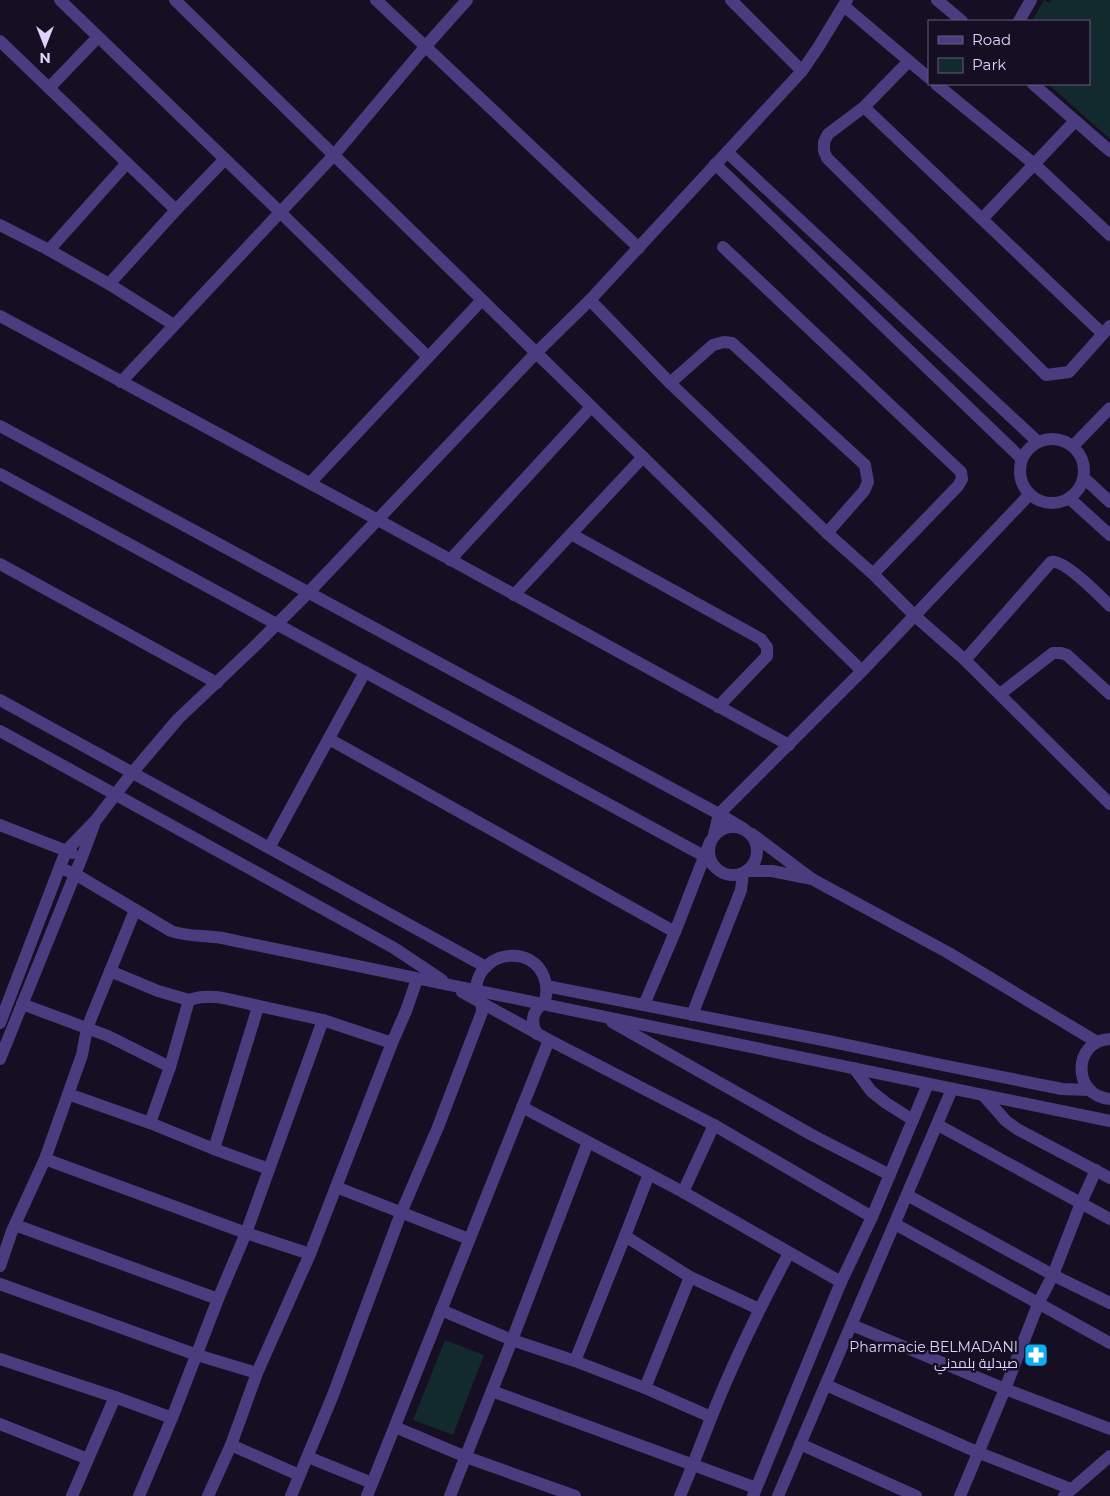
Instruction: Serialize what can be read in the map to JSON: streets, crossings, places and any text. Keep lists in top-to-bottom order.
{
  "places": {
    "pharmacy": ["Pharmacie BELMADANI صيدلية بلمدني"]
  },
  "legend": ["Road", "Park"],
  "north": "bottom"
}
